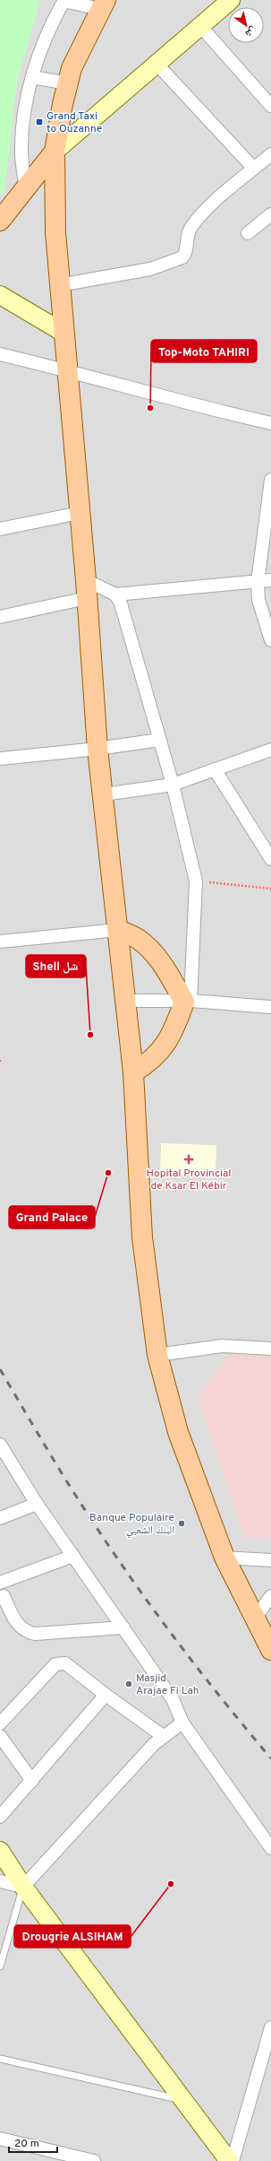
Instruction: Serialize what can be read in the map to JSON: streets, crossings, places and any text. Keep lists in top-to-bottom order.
{
  "places": {
    "transit": ["Grand Taxi to Ouzanne"],
    "other": [
      "Top-Moto TAHIRI",
      "Shell شل",
      "Grand Palace",
      "Banque Populaire البنك الشعبي",
      "Masjid Arajae Fi Lah",
      "Drougrie ALSIHAM"
    ],
    "health": ["Hopital Provincial de Ksar El Kébir"]
  },
  "scale_bar": "20 m",
  "north": "bottom right"
}
